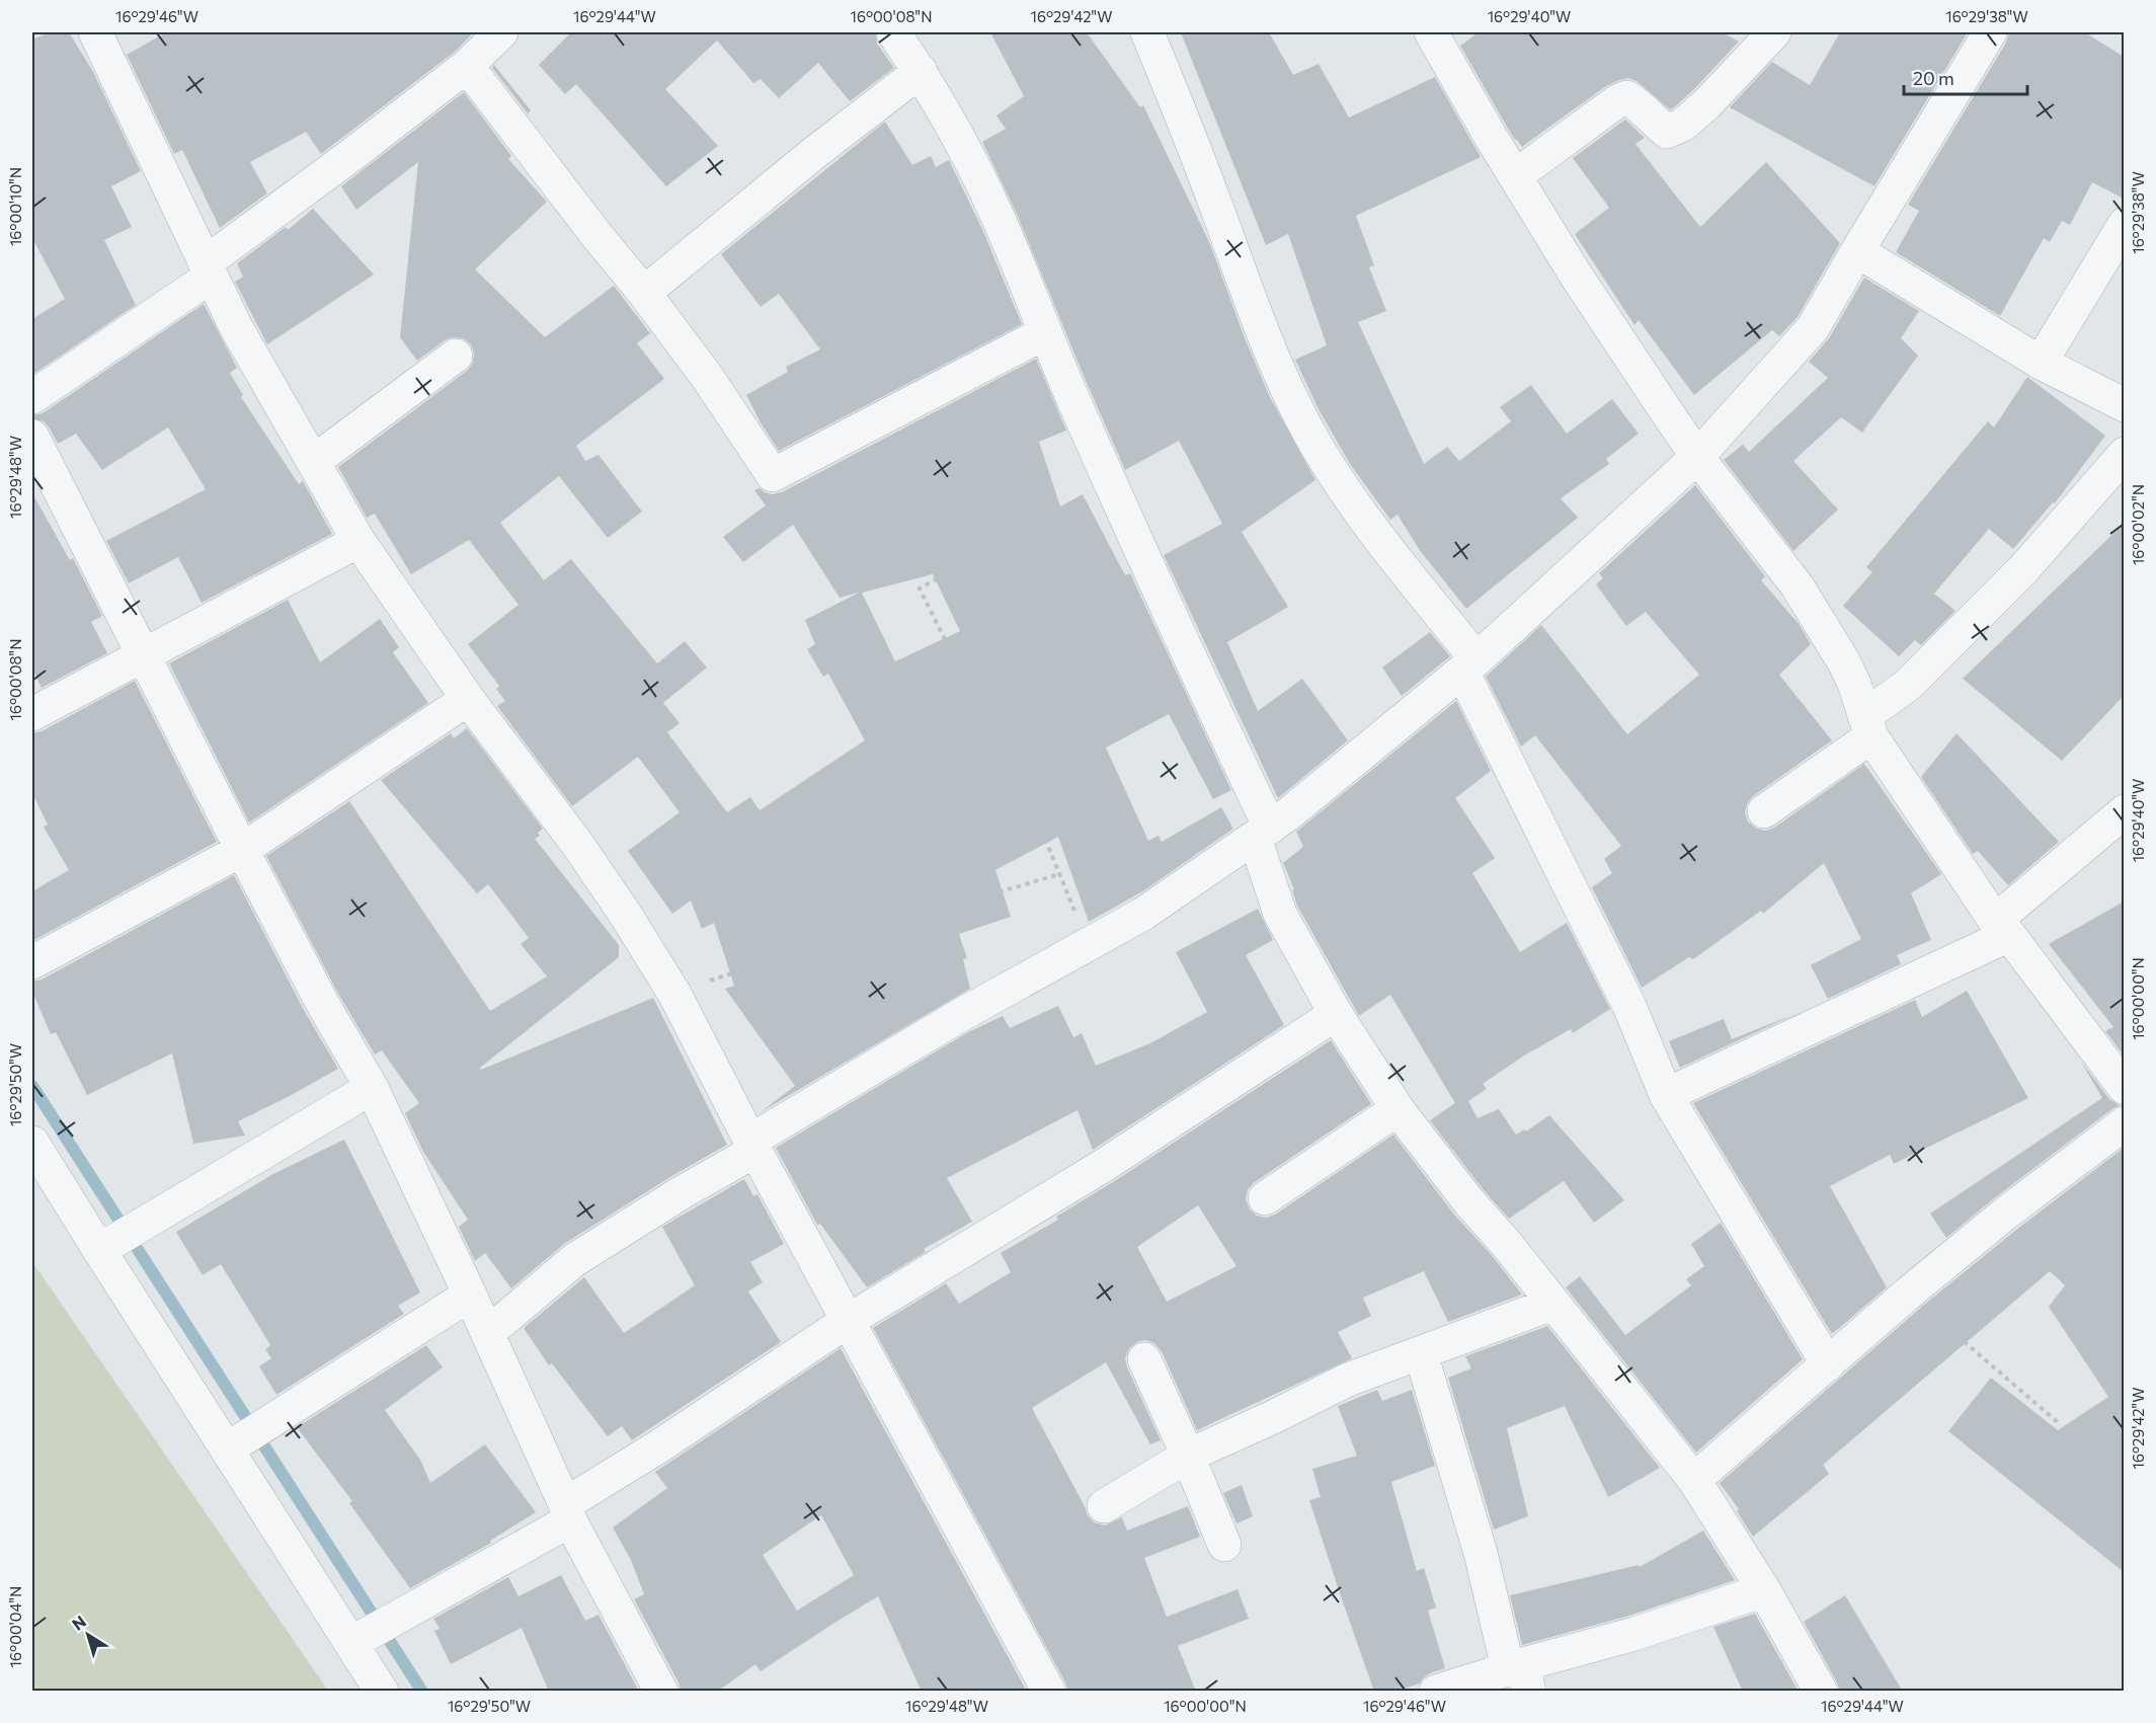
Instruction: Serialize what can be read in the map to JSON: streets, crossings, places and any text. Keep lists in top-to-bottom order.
{
  "scale_bar": "20 m",
  "north": "top left",
  "coordinates": [
    "16°29'46\"W",
    "16°29'44\"W",
    "16°00'08\"N",
    "16°29'42\"W",
    "16°29'40\"W",
    "16°29'38\"W",
    "16°00'10\"N",
    "16°29'48\"W",
    "16°00'02\"N",
    "16°00'00\"N",
    "16°29'50\"W",
    "16°00'04\"N"
  ]
}
